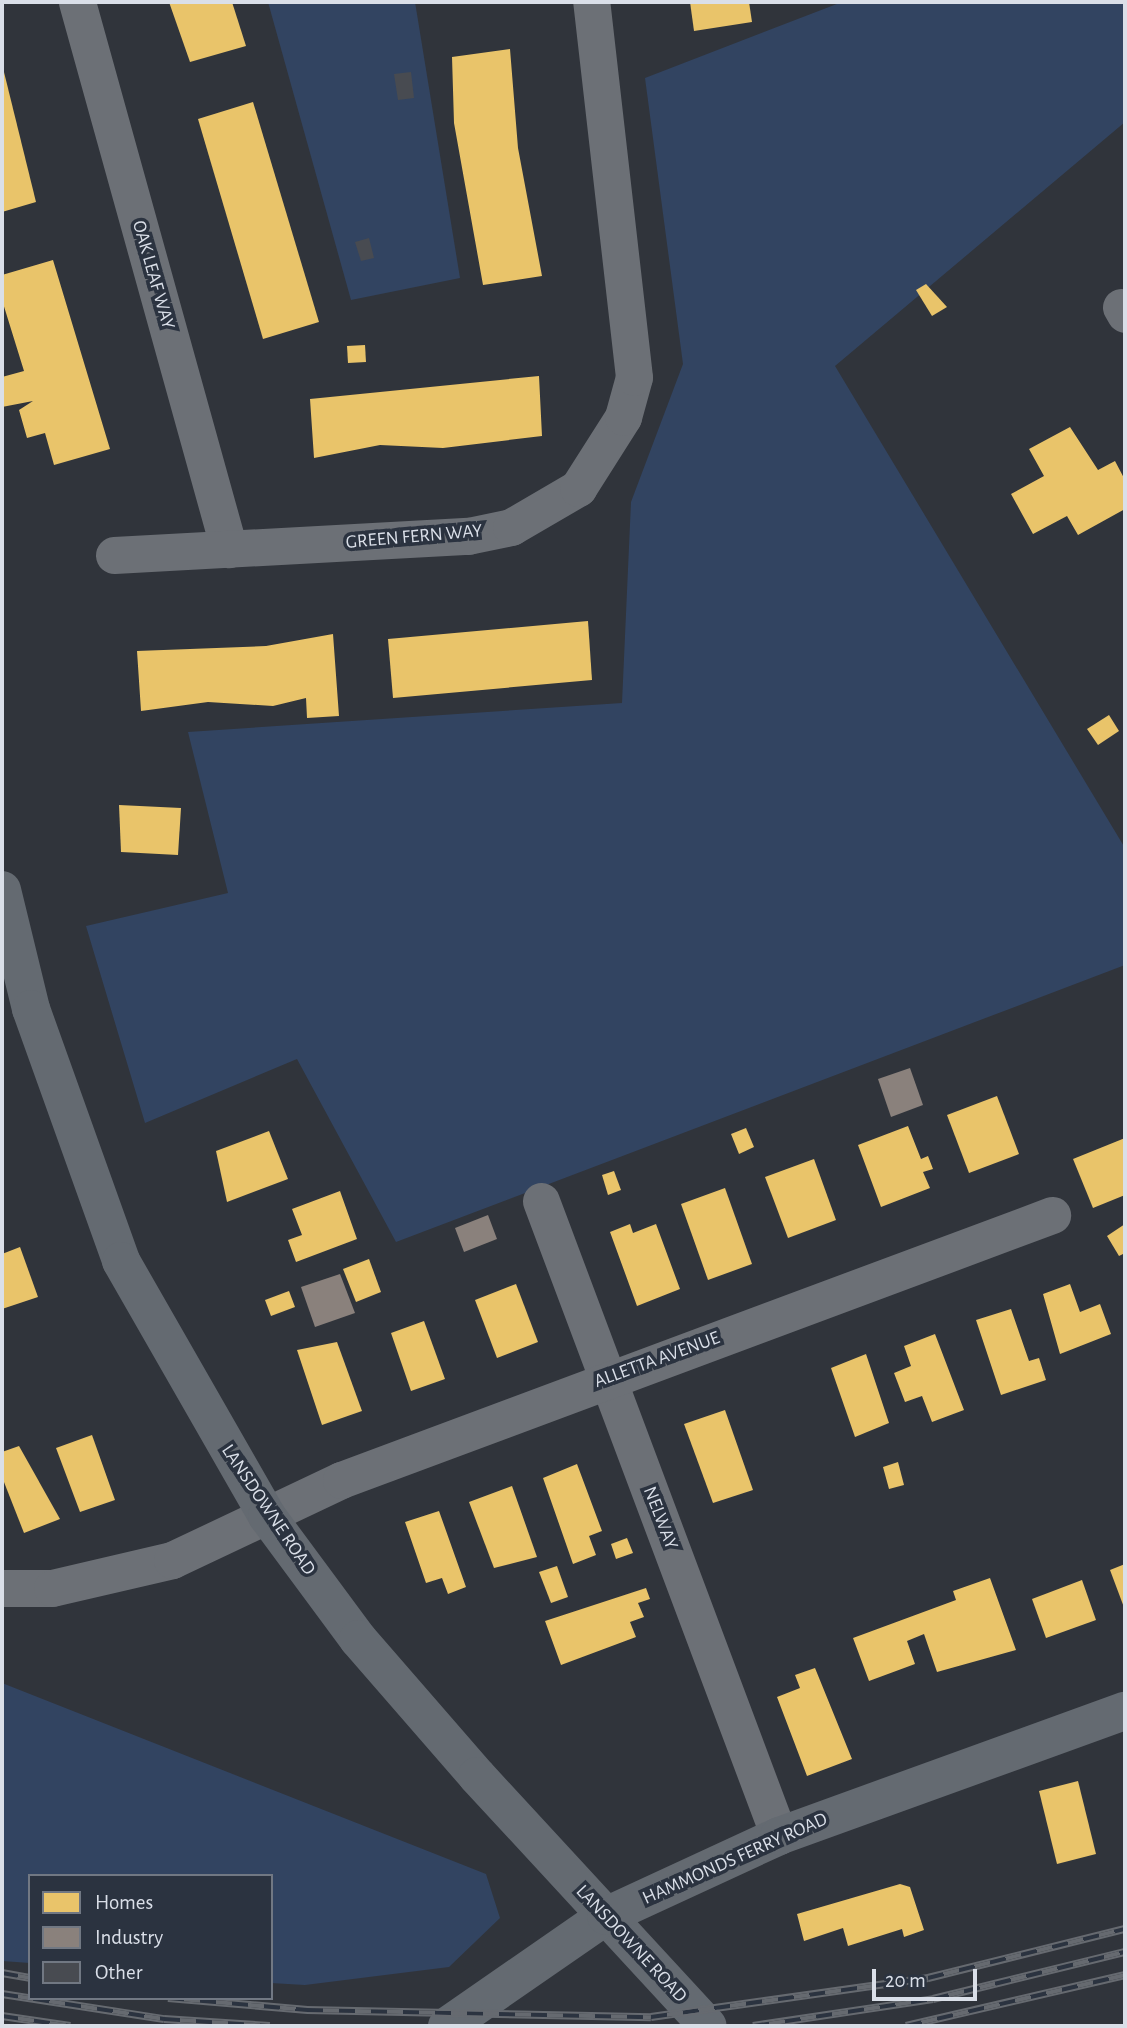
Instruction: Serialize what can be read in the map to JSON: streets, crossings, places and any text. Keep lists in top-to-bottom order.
{
  "streets": {
    "street": [
      "OAK LEAF WAY",
      "GREEN FERN WAY",
      "ALLETTA AVENUE",
      "LANSDOWNE ROAD",
      "NELWAY",
      "HAMMONDS FERRY ROAD"
    ]
  },
  "crossings": [
    ["OAK LEAF WAY", "GREEN FERN WAY"],
    ["ALLETTA AVENUE", "LANSDOWNE ROAD"],
    ["ALLETTA AVENUE", "NELWAY"],
    ["LANSDOWNE ROAD", "HAMMONDS FERRY ROAD"],
    ["NELWAY", "HAMMONDS FERRY ROAD"]
  ],
  "legend": ["Homes", "Industry", "Other"],
  "scale_bar": "20 m"
}
